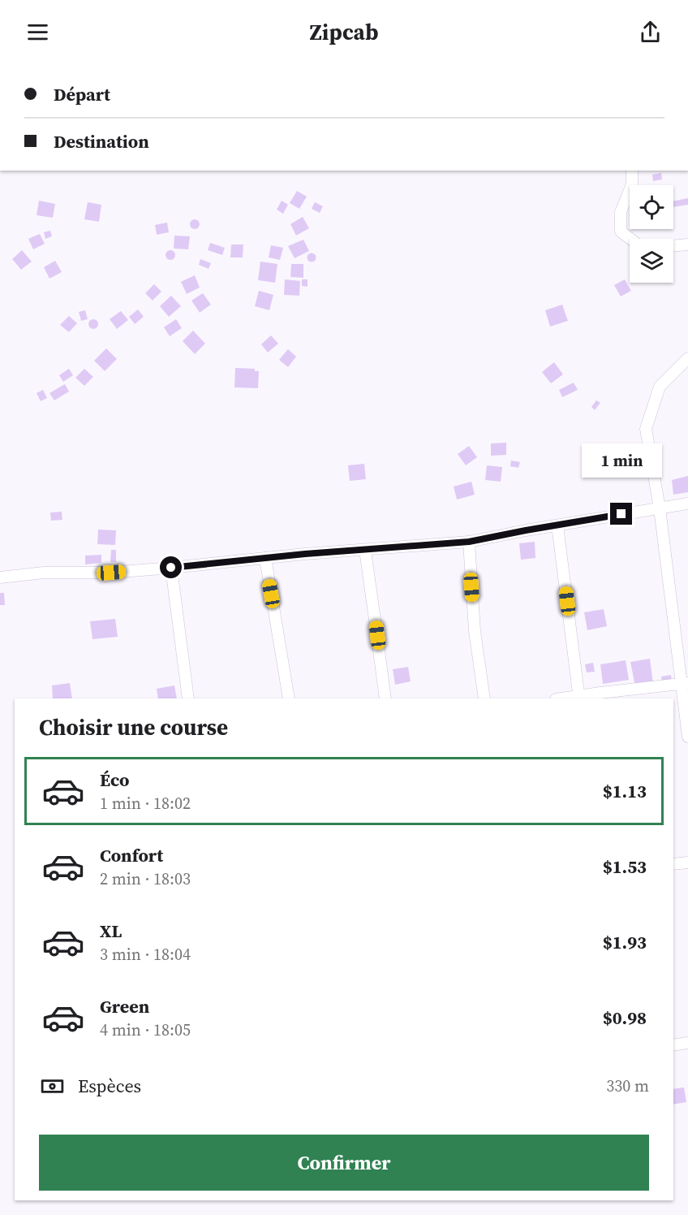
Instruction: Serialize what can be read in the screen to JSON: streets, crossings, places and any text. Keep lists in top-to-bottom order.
{
  "page": {
    "header": "Zipcab",
    "banner": ["Départ", "Destination"],
    "bubble": "1 min",
    "heading": "Choisir une course",
    "list": [
      {
        "name": "Éco",
        "note": "1 min · 18:02",
        "value": "$1.13"
      },
      {
        "name": "Confort",
        "note": "2 min · 18:03",
        "value": "$1.53"
      },
      {
        "name": "XL",
        "note": "3 min · 18:04",
        "value": "$1.93"
      },
      {
        "name": "Green",
        "note": "4 min · 18:05",
        "value": "$0.98"
      }
    ],
    "pay": ["Espèces", "330 m"],
    "buttons": "Confirmer"
  }
}
